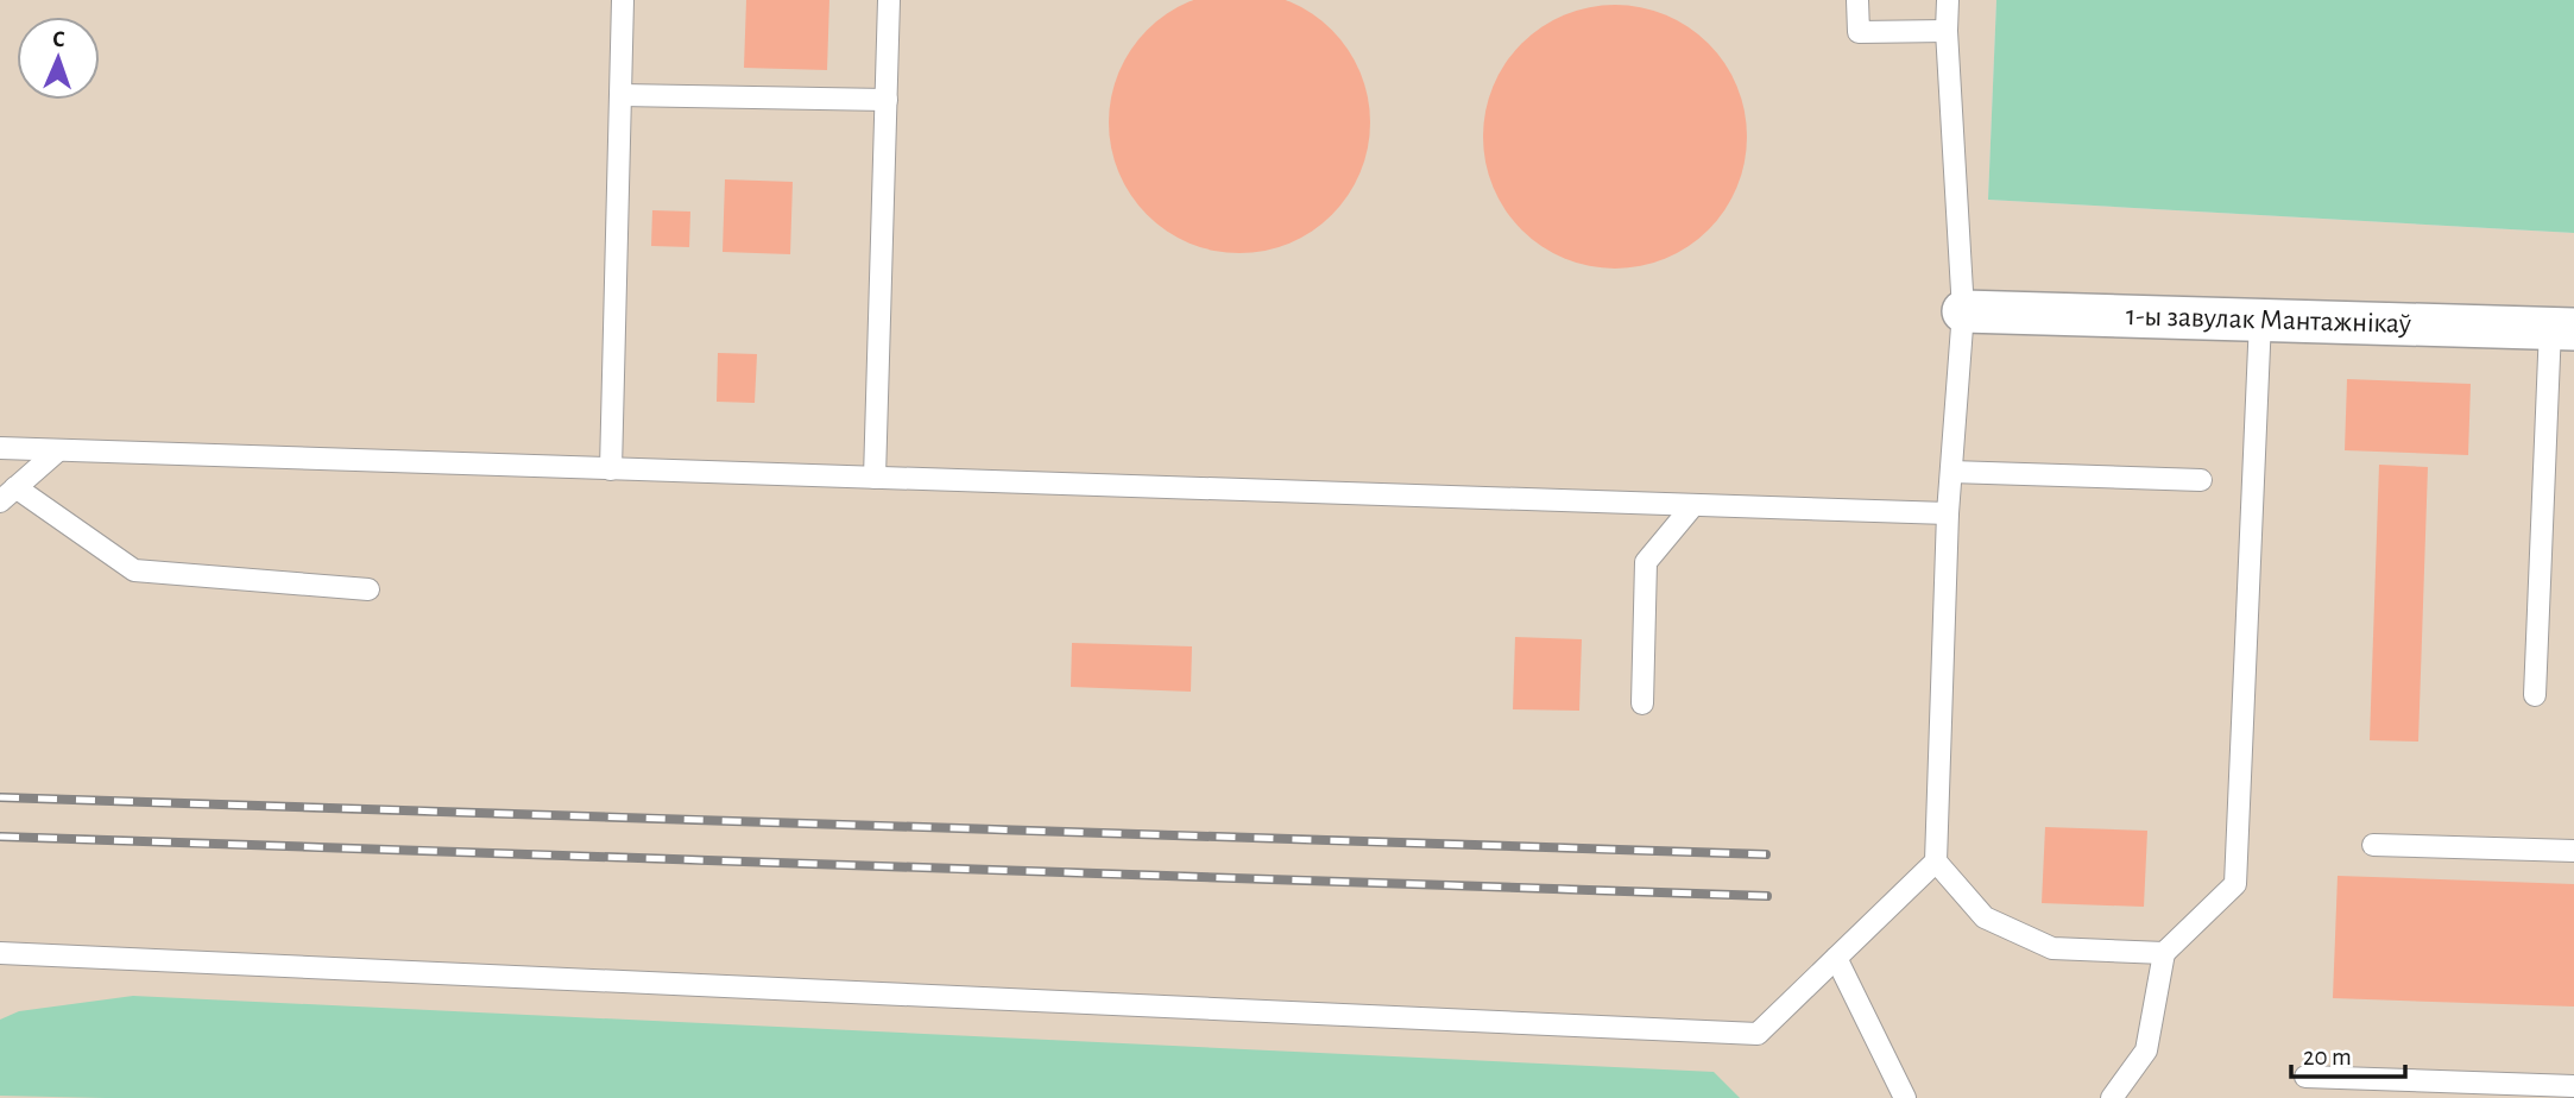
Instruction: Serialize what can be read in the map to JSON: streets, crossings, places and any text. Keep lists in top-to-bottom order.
{
  "streets": {
    "street": ["1-ы завулак Мантажнікаў"]
  },
  "scale_bar": "20 m",
  "north": "top"
}
